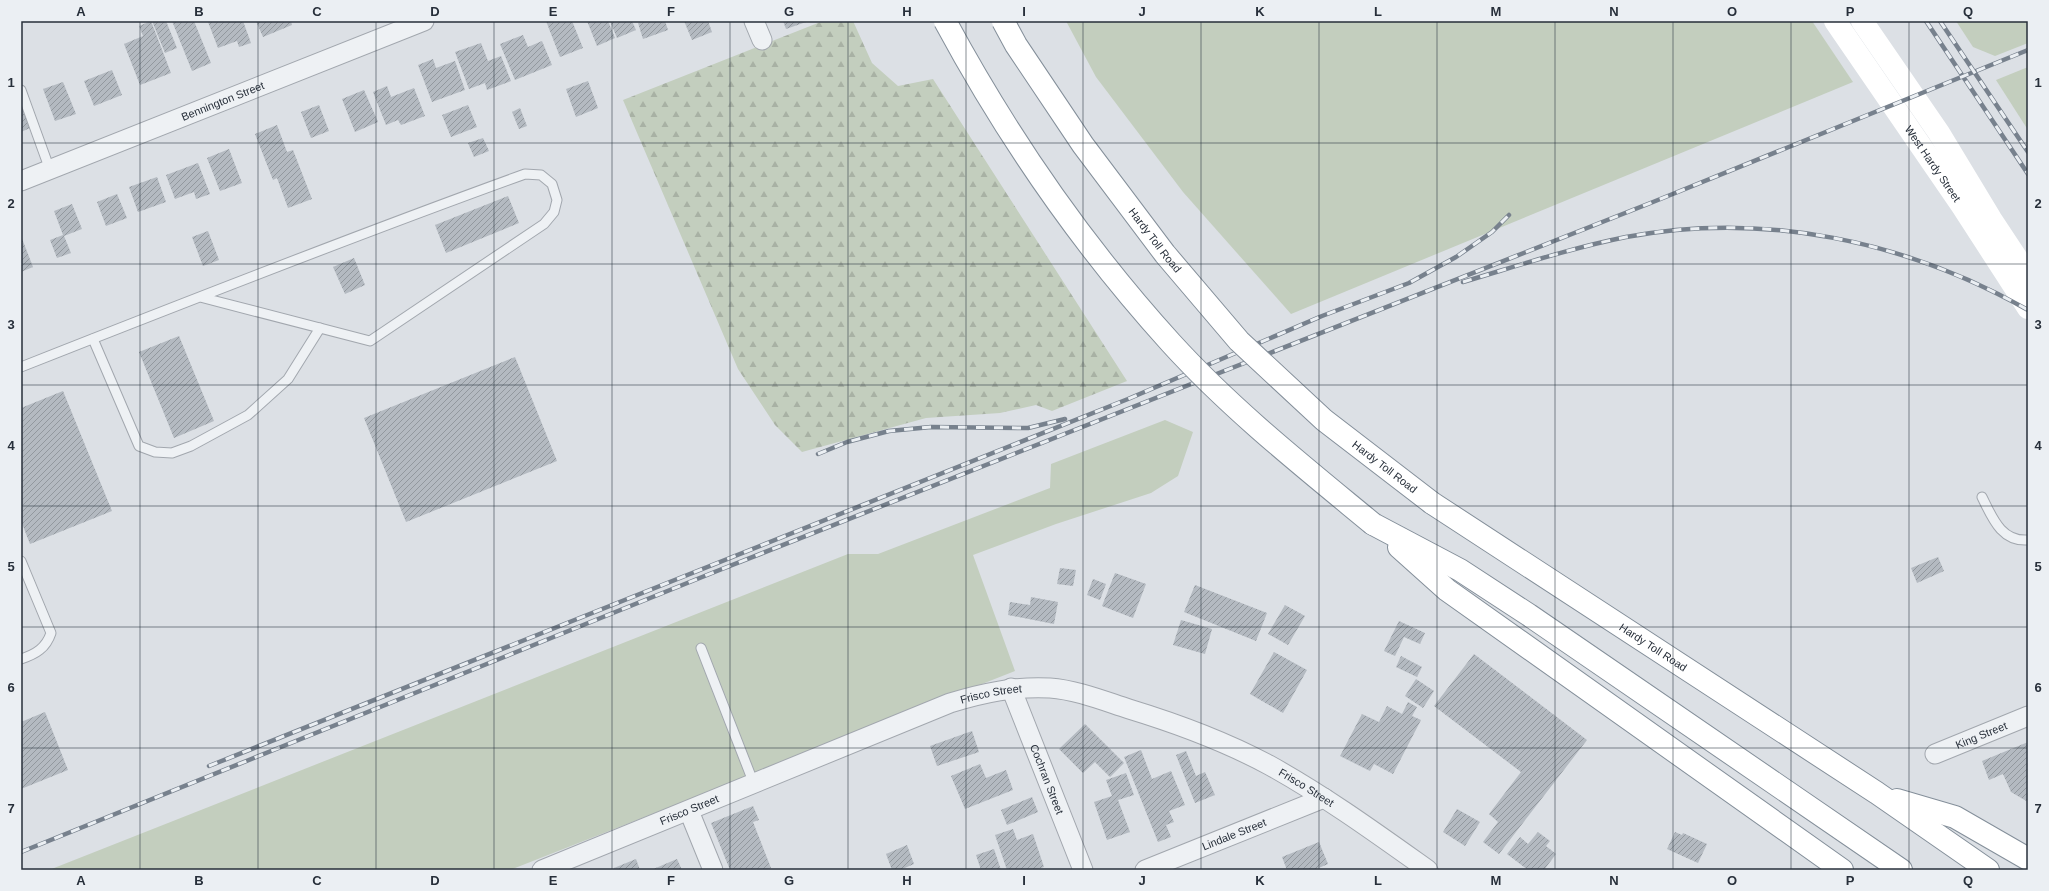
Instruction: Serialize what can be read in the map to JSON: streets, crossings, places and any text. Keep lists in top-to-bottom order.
{
  "streets": {
    "main road": ["West Hardy Street", "Hardy Toll Road"],
    "street": [
      "Bennington Street",
      "Frisco Street",
      "King Street",
      "Cochran Street",
      "Lindale Street"
    ]
  },
  "crossings": [
    ["Frisco Street", "Cochran Street"],
    ["Frisco Street", "Lindale Street"]
  ],
  "grid": {
    "columns": [
      "A",
      "B",
      "C",
      "D",
      "E",
      "F",
      "G",
      "H",
      "I",
      "J",
      "K",
      "L",
      "M",
      "N",
      "O",
      "P",
      "Q"
    ],
    "rows": [
      "1",
      "2",
      "3",
      "4",
      "5",
      "6",
      "7"
    ]
  }
}
